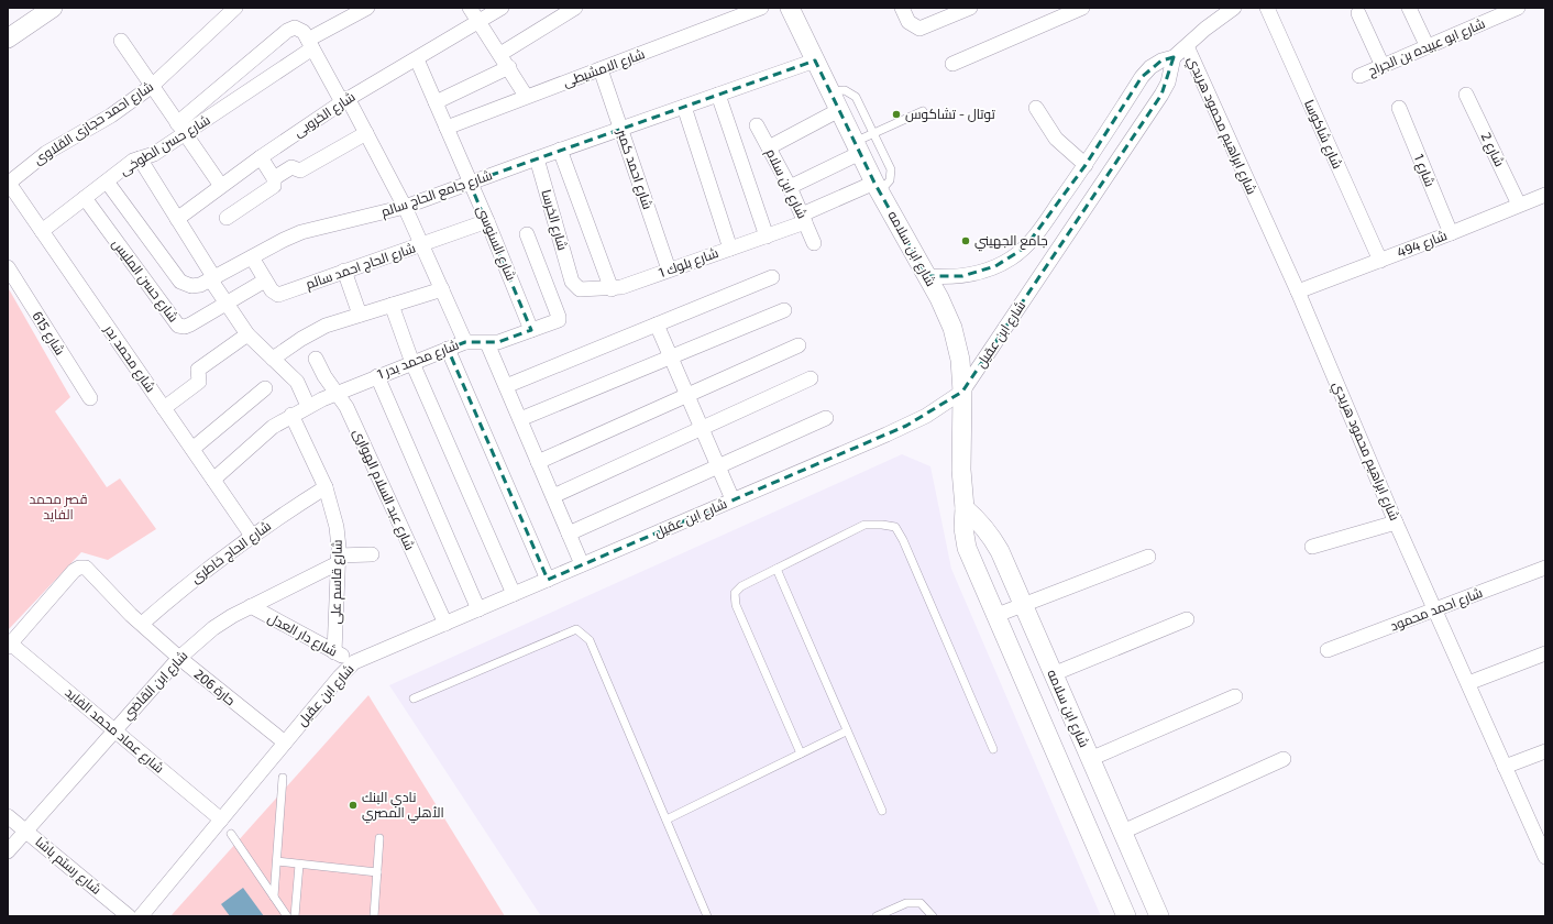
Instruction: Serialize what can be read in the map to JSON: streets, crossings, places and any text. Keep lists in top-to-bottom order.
{
  "streets": {
    "street": [
      "شارع ابو عبيده بن الجراح",
      "شارع الامشيطى",
      "شارع الخروبى",
      "شارع احمد حجازى القلاوى",
      "شارع ابراهيم محمود هريدي",
      "شارع شاكوسا",
      "شارع حسن الطوخى",
      "شارع 2",
      "شارع احمد كمبر",
      "شارع 1",
      "شارع ابن سلام",
      "شارع جامع الحاج سالم",
      "شارع الخرسا",
      "شارع السنوسى",
      "شارع 494",
      "شارع ابن سلامه",
      "شارع بلوك 1",
      "شارع الحاج احمد سالم",
      "شارع حسن المليس",
      "شارع 615",
      "شارع ابن عقيل",
      "شارع محمد بدر",
      "شارع محمد بدر 1",
      "شارع عبد السلام الهوارى",
      "شارع الحاج خاطرى",
      "شارع قاسم على",
      "شارع احمد محمود",
      "شارع دار العدل",
      "شارع ابن القاضي",
      "حارة 206",
      "شارع عماد محمد الفايد",
      "شارع رستم باشا"
    ]
  },
  "crossings": [
    ["شارع الامشيطى", "شارع احمد كمبر"],
    ["شارع الامشيطى", "شارع السنوسى"],
    ["شارع الخروبى", "شارع السنوسى"],
    ["شارع احمد حجازى القلاوى", "شارع محمد بدر"],
    ["شارع ابراهيم محمود هريدي", "شارع 494"],
    ["شارع ابراهيم محمود هريدي", "شارع احمد محمود"],
    ["شارع شاكوسا", "شارع 494"],
    ["شارع حسن الطوخى", "شارع جامع الحاج سالم"],
    ["شارع حسن الطوخى", "شارع حسن المليس"],
    ["شارع حسن الطوخى", "شارع محمد بدر"],
    ["شارع 2", "شارع 494"],
    ["شارع احمد كمبر", "شارع جامع الحاج سالم"],
    ["شارع احمد كمبر", "شارع بلوك 1"],
    ["شارع 1", "شارع 494"],
    ["شارع ابن سلام", "شارع بلوك 1"],
    ["شارع جامع الحاج سالم", "شارع الخرسا"],
    ["شارع جامع الحاج سالم", "شارع السنوسى"],
    ["شارع جامع الحاج سالم", "شارع ابن سلامه"],
    ["شارع جامع الحاج سالم", "شارع الحاج احمد سالم"],
    ["شارع الخرسا", "شارع بلوك 1"],
    ["شارع السنوسى", "شارع الحاج احمد سالم"],
    ["شارع السنوسى", "شارع محمد بدر 1"],
    ["شارع ابن سلامه", "شارع بلوك 1"],
    ["شارع ابن سلامه", "شارع ابن عقيل"],
    ["شارع الحاج احمد سالم", "شارع حسن المليس"],
    ["شارع ابن عقيل", "شارع عبد السلام الهوارى"],
    ["شارع ابن عقيل", "شارع دار العدل"],
    ["شارع ابن عقيل", "حارة 206"],
    ["شارع ابن عقيل", "شارع عماد محمد الفايد"],
    ["شارع محمد بدر", "شارع محمد بدر 1"],
    ["شارع محمد بدر", "شارع الحاج خاطرى"],
    ["شارع محمد بدر 1", "شارع عبد السلام الهوارى"],
    ["شارع محمد بدر 1", "شارع قاسم على"],
    ["شارع الحاج خاطرى", "شارع قاسم على"],
    ["شارع الحاج خاطرى", "حارة 206"],
    ["شارع قاسم على", "شارع دار العدل"],
    ["شارع قاسم على", "شارع ابن القاضي"],
    ["شارع دار العدل", "شارع ابن القاضي"],
    ["شارع ابن القاضي", "حارة 206"],
    ["شارع ابن القاضي", "شارع عماد محمد الفايد"],
    ["شارع ابن القاضي", "شارع رستم باشا"],
    ["حارة 206", "شارع عماد محمد الفايد"]
  ],
  "parks": ["قصر محمد الفايد"],
  "places": ["توتال - تشاكوس", "جامع الجهيني", "نادي البنك الأهلي المصري"]
}
